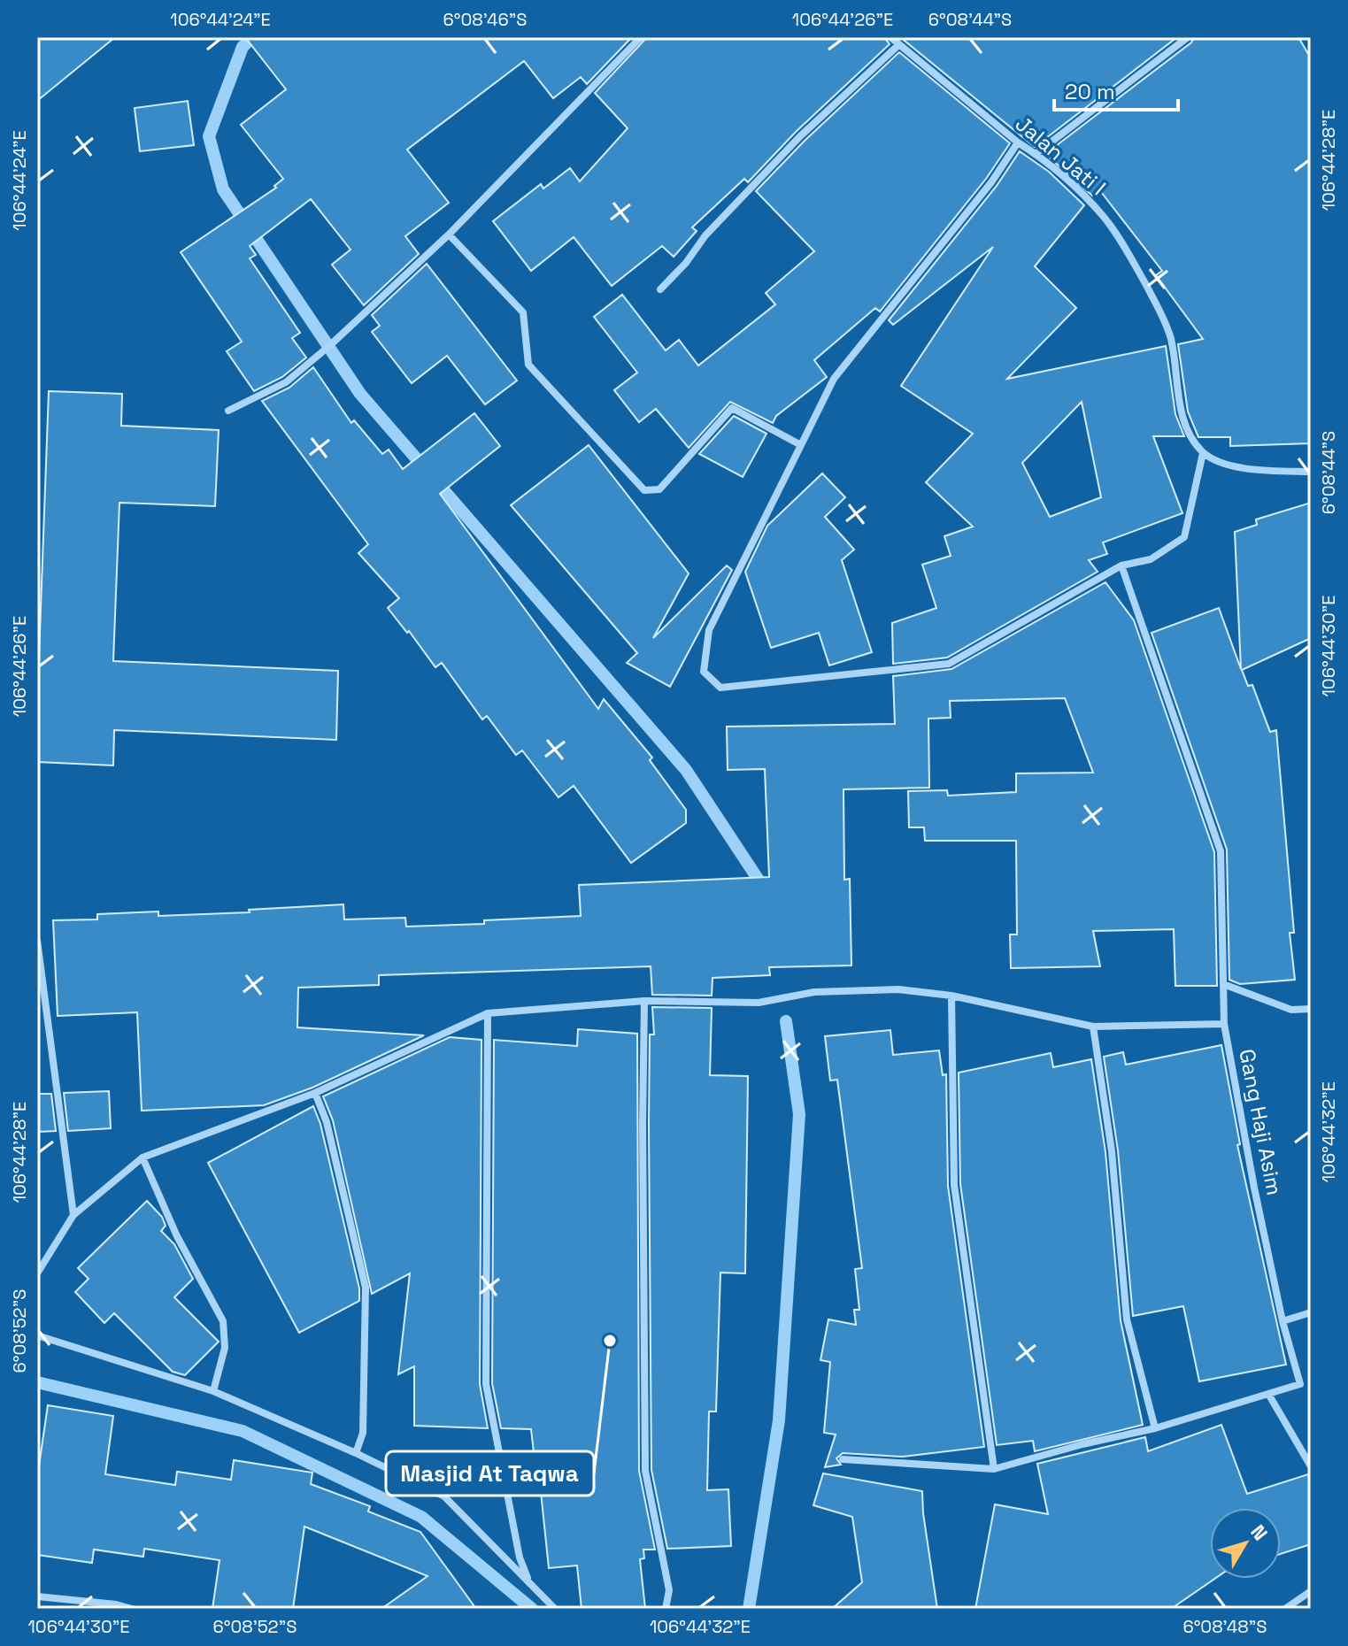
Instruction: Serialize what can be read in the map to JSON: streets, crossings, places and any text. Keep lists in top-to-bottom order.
{
  "streets": {
    "street": ["Jalan Jati I", "Gang Haji Asim"]
  },
  "places": ["Masjid At Taqwa"],
  "scale_bar": "20 m",
  "north": "top right",
  "coordinates": [
    "106°44'24\"E",
    "6°08'46\"S",
    "106°44'26\"E",
    "6°08'44\"S",
    "106°44'28\"E",
    "106°44'30\"E",
    "106°44'32\"E",
    "6°08'52\"S",
    "6°08'48\"S"
  ]
}
